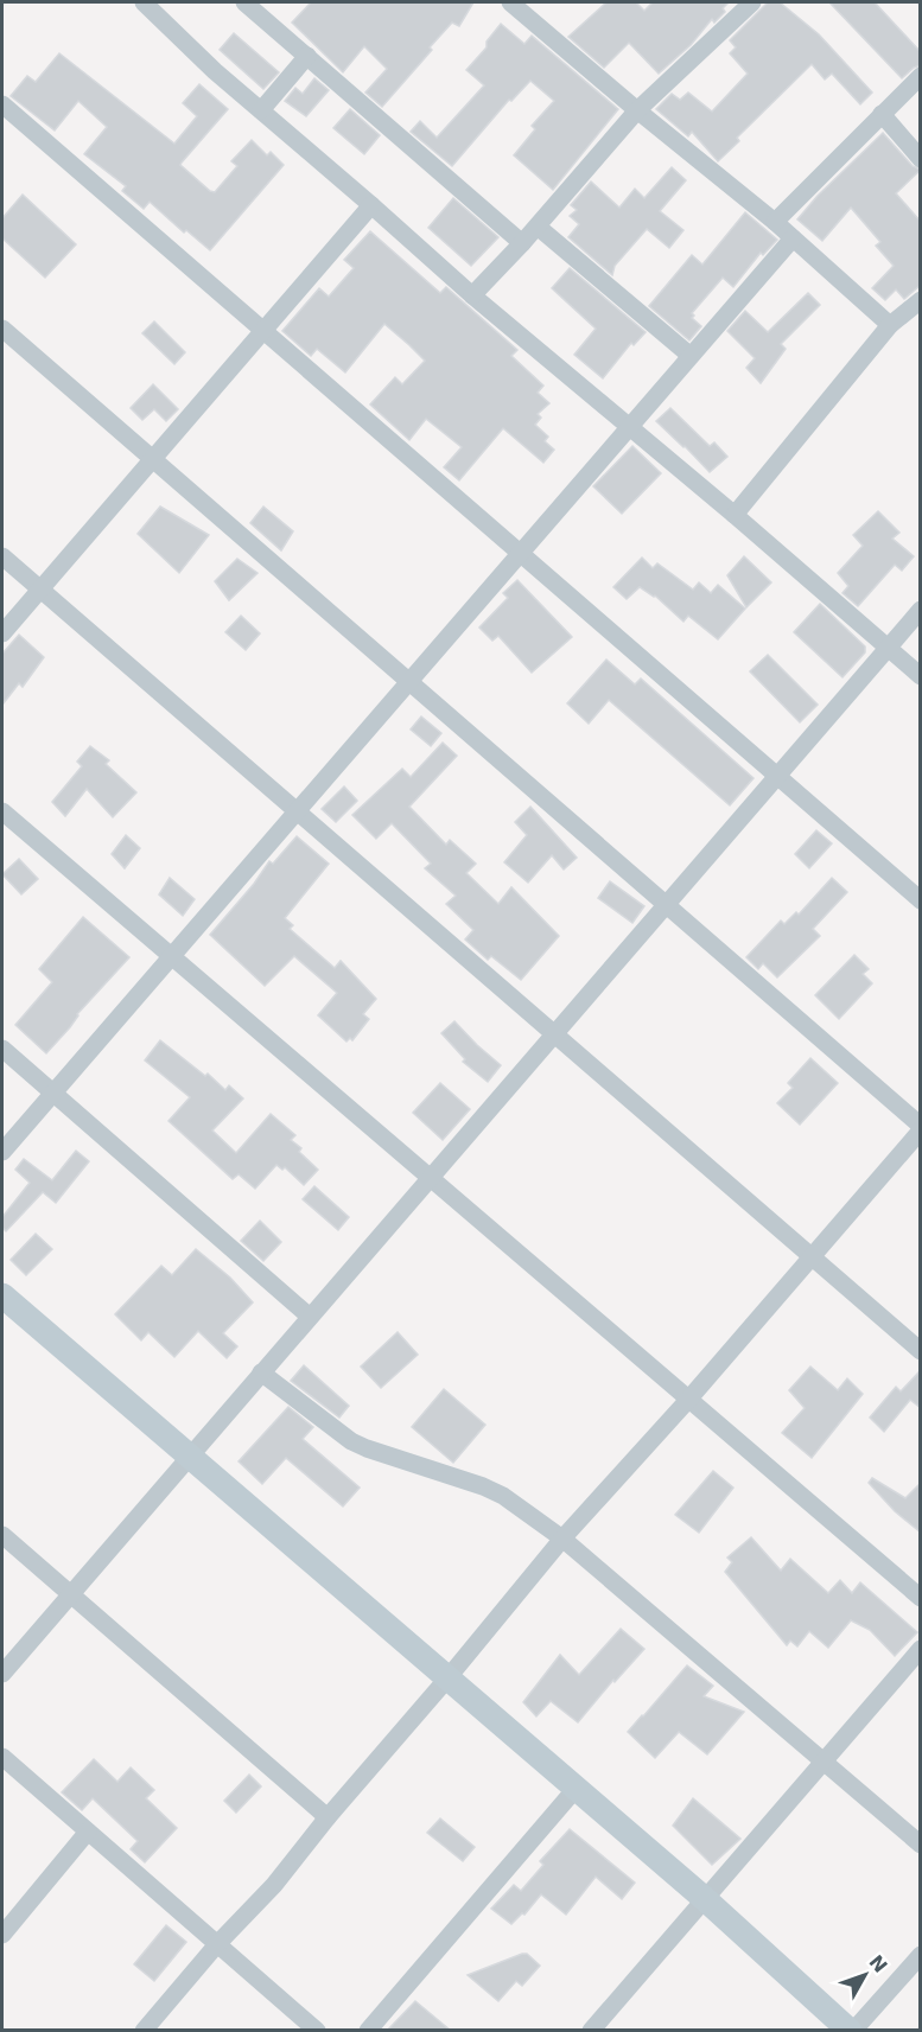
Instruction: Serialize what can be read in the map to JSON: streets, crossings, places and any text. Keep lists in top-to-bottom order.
{
  "north": "top right"
}
